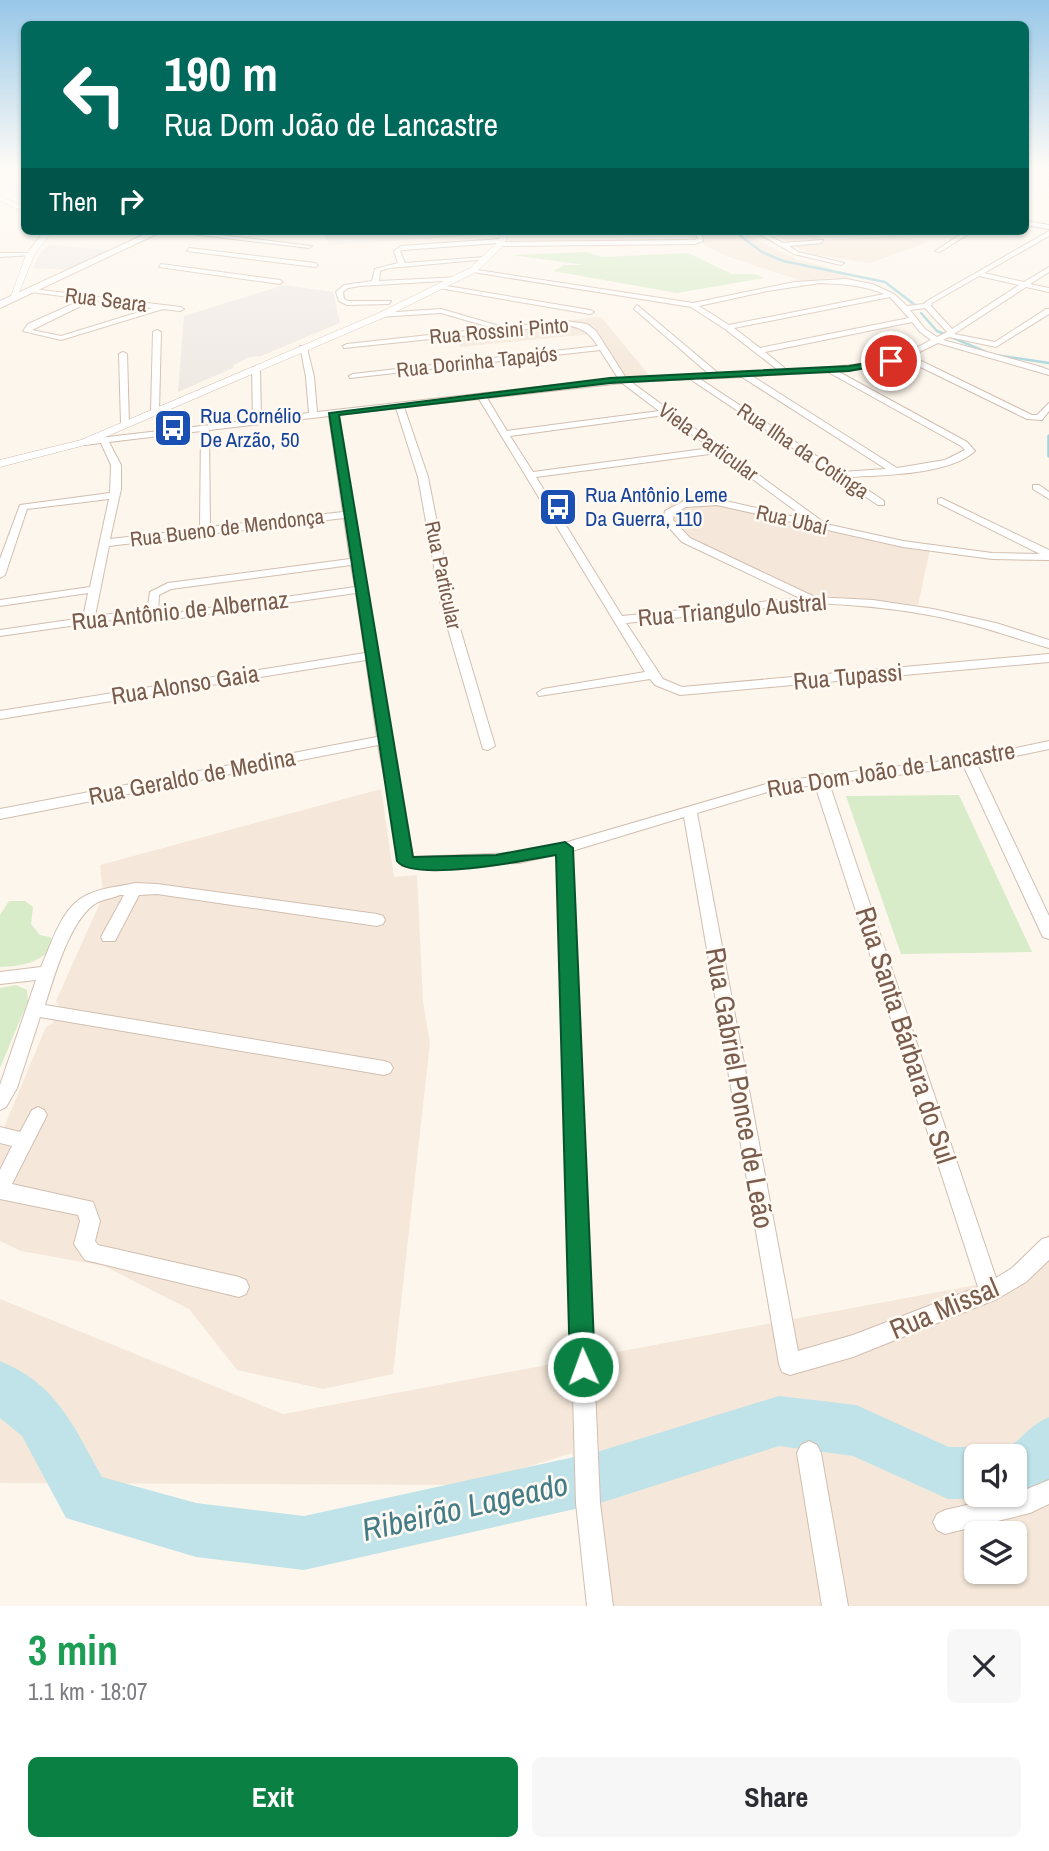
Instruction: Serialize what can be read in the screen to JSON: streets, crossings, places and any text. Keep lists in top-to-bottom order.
{
  "streets": {
    "street": [
      "Rua Seara",
      "Rua Rossini Pinto",
      "Rua Dorinha Tapajós",
      "Viela Particular",
      "Rua Ilha da Cotinga",
      "Rua Ubaí",
      "Rua Bueno de Mendonça",
      "Rua Particular",
      "Rua Triangulo Austral",
      "Rua Antônio de Albernaz",
      "Rua Tupassi",
      "Rua Alonso Gaia",
      "Rua Dom João de Lancastre",
      "Rua Geraldo de Medina",
      "Rua Santa Bárbara do Sul",
      "Rua Gabriel Ponce de Leão",
      "Rua Missal"
    ]
  },
  "crossings": [
    ["Rua Rossini Pinto", "Rua Dorinha Tapajós"],
    ["Rua Rossini Pinto", "Viela Particular"],
    ["Viela Particular", "Rua Ubaí"],
    ["Rua Ubaí", "Rua Triangulo Austral"],
    ["Rua Dom João de Lancastre", "Rua Geraldo de Medina"],
    ["Rua Dom João de Lancastre", "Rua Santa Bárbara do Sul"],
    ["Rua Dom João de Lancastre", "Rua Gabriel Ponce de Leão"],
    ["Rua Santa Bárbara do Sul", "Rua Missal"],
    ["Rua Gabriel Ponce de Leão", "Rua Missal"]
  ],
  "water": ["Ribeirão Lageado"],
  "places": {
    "bus stop": ["Rua Cornélio De Arzão, 50", "Rua Antônio Leme Da Guerra, 110"]
  },
  "page": {
    "turn": ["190 m", "Rua Dom João de Lancastre"],
    "then": "Then",
    "heading": ["3 min", "1.1 km · 18:07"],
    "buttons": ["Exit", "Share"]
  }
}
